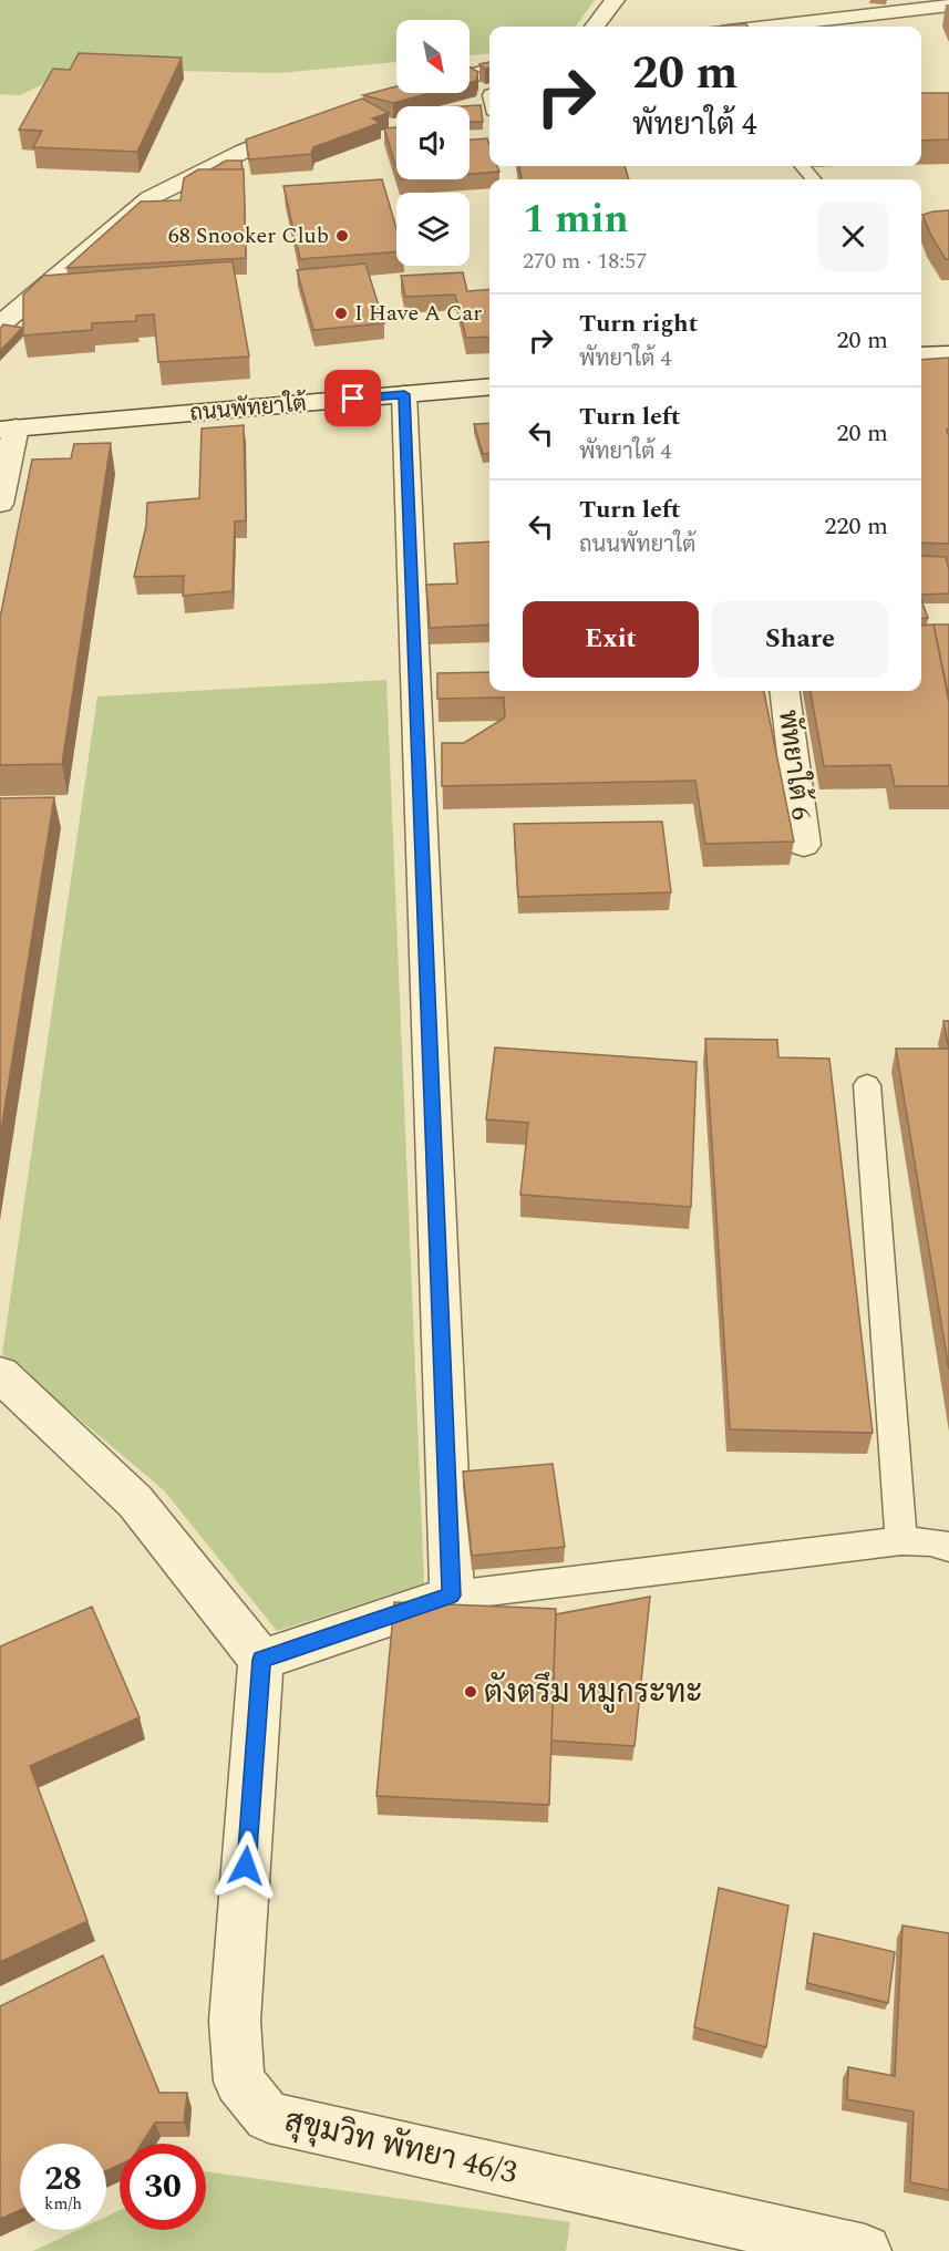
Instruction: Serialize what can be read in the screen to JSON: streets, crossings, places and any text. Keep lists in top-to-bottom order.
{
  "streets": {
    "street": ["ถนนพัทยาใต้", "พัทยาใต้ 6", "สุขุมวิท พัทยา 46/3"]
  },
  "places": ["68 Snooker Club", "I Have A Car", "ตังตรึม หมูกระทะ"],
  "north": "bottom right",
  "page": {
    "turn": ["20 m", "พัทยาใต้ 4"],
    "heading": ["1 min", "270 m · 18:57"],
    "list": [
      {
        "name": "Turn right",
        "note": "พัทยาใต้ 4",
        "value": "20 m"
      },
      {
        "name": "Turn left",
        "note": "พัทยาใต้ 4",
        "value": "20 m"
      },
      {
        "name": "Turn left",
        "note": "ถนนพัทยาใต้",
        "value": "220 m"
      }
    ],
    "buttons": ["Exit", "Share"],
    "speed": "28 km/h",
    "limit": "30"
  }
}
